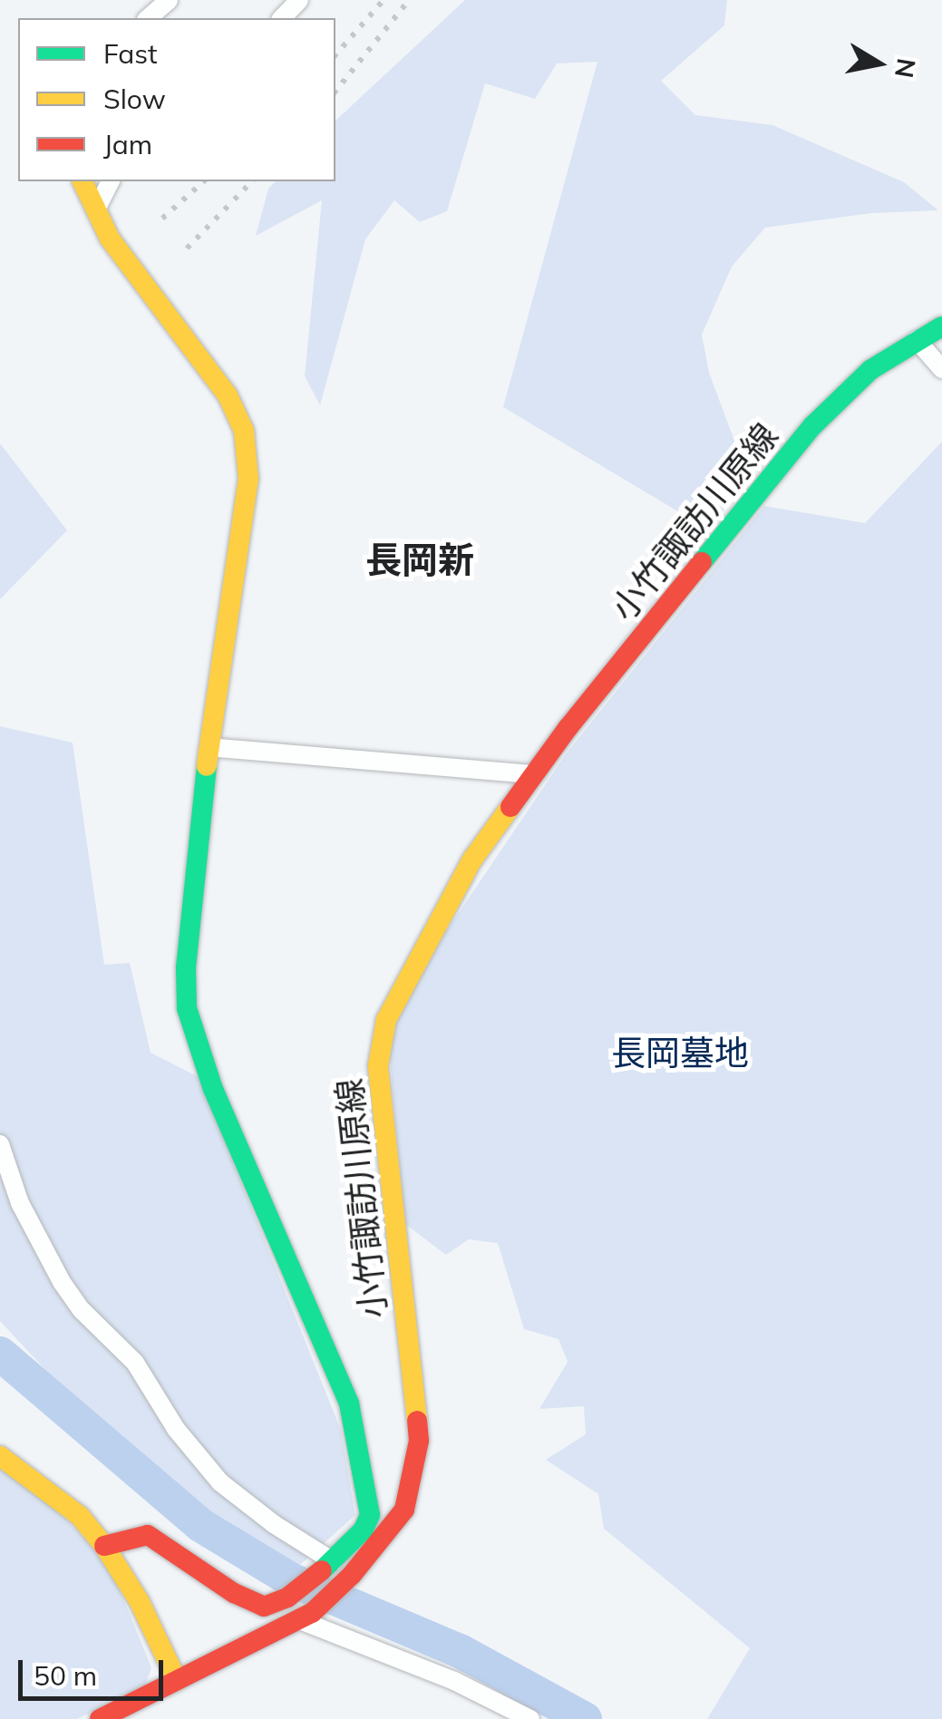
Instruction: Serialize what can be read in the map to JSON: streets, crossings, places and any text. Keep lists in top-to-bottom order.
{
  "streets": {
    "street": ["小竹諏訪川原線"]
  },
  "districts": ["長岡新"],
  "parks": ["長岡墓地"],
  "legend": ["Fast", "Slow", "Jam"],
  "scale_bar": "50 m",
  "north": "right"
}
